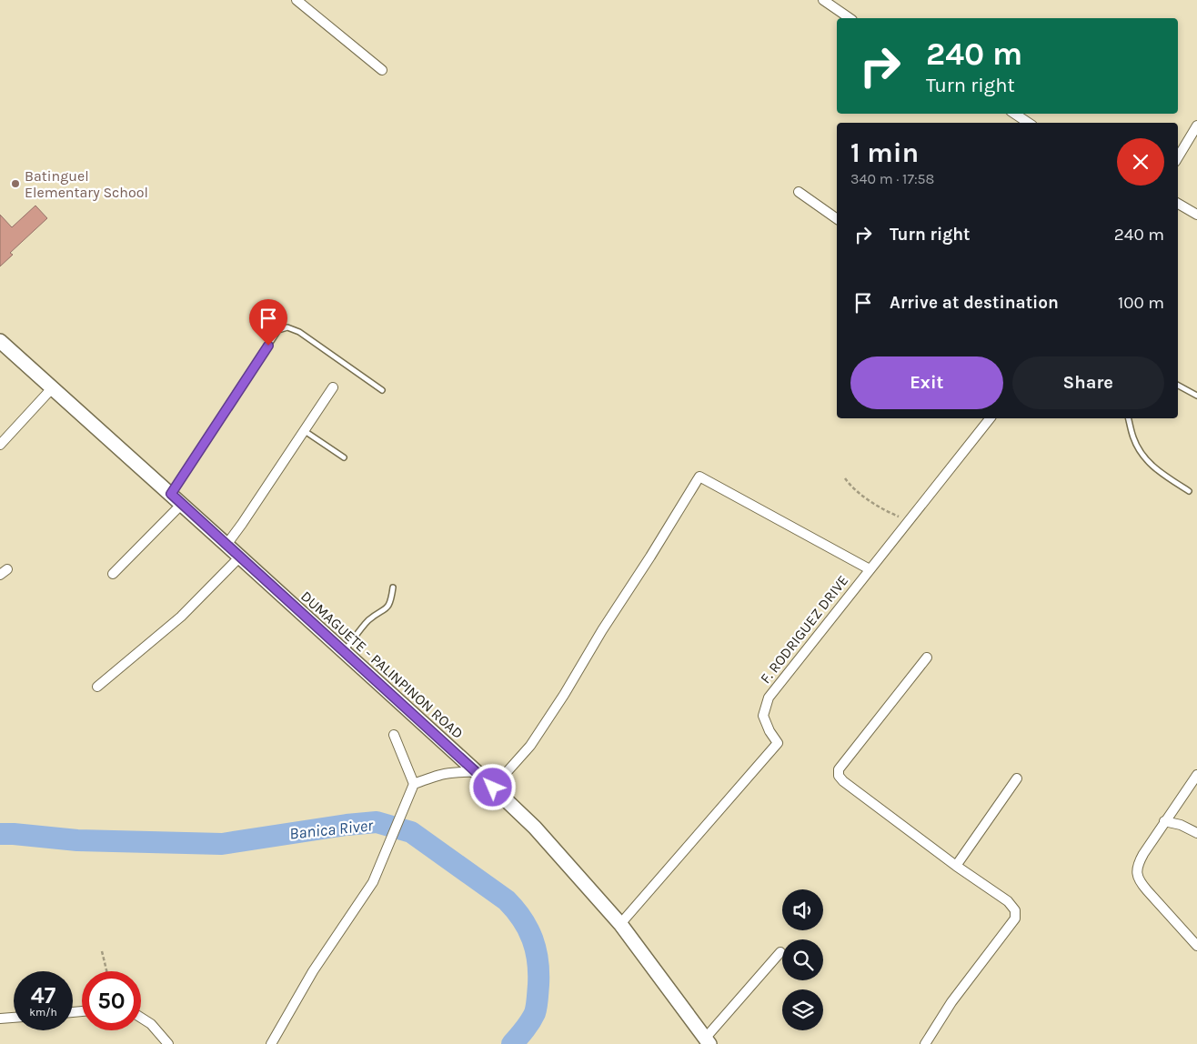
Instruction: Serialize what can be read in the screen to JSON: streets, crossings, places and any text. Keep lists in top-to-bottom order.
{
  "streets": {
    "main road": ["DUMAGUETE - PALINPINON ROAD"],
    "street": ["F. RODRIGUEZ DRIVE"]
  },
  "crossings": [
    ["F. RODRIGUEZ DRIVE", "DUMAGUETE - PALINPINON ROAD"]
  ],
  "water": ["Banica River"],
  "places": ["Batinguel Elementary School"],
  "page": {
    "turn": ["240 m", "Turn right"],
    "heading": ["1 min", "340 m · 17:58"],
    "list": [
      {
        "name": "Turn right",
        "value": "240 m"
      },
      {
        "name": "Arrive at destination",
        "value": "100 m"
      }
    ],
    "buttons": ["Exit", "Share"],
    "speed": "47 km/h",
    "limit": "50"
  }
}
